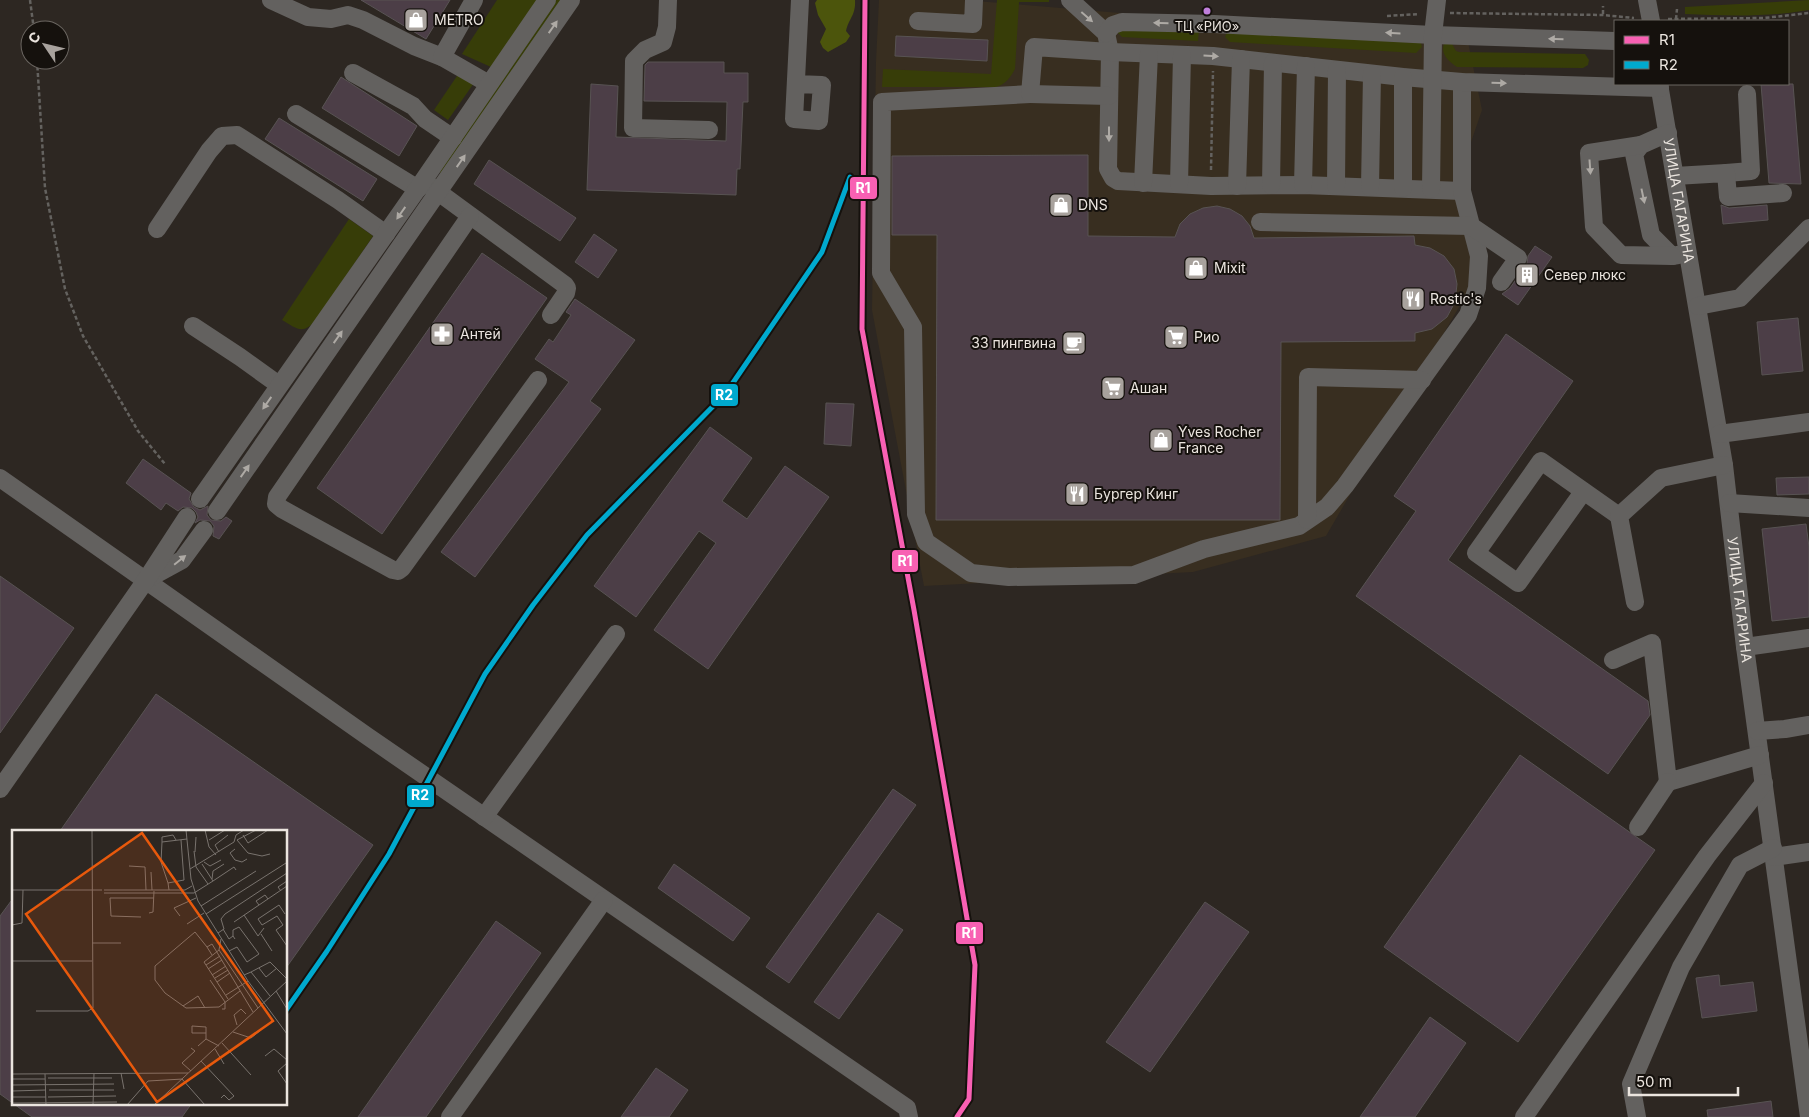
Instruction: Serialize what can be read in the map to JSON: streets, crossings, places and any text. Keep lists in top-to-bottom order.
{
  "streets": {
    "street": ["УЛИЦА ГАГАРИНА"]
  },
  "places": {
    "other": ["ТЦ «РИО»"],
    "shop": [
      "METRO",
      "DNS",
      "Mixit",
      "Yves Rocher France"
    ],
    "building": ["Север люкс"],
    "restaurant": ["Rostic's", "Бургер Кинг"],
    "pharmacy": ["Антей"],
    "supermarket": ["Рио", "Ашан"],
    "cafe": ["33 пингвина"]
  },
  "lines": ["transit line R1", "transit line R2"],
  "legend": ["R1", "R2"],
  "scale_bar": "50 m",
  "north": "top left"
}
